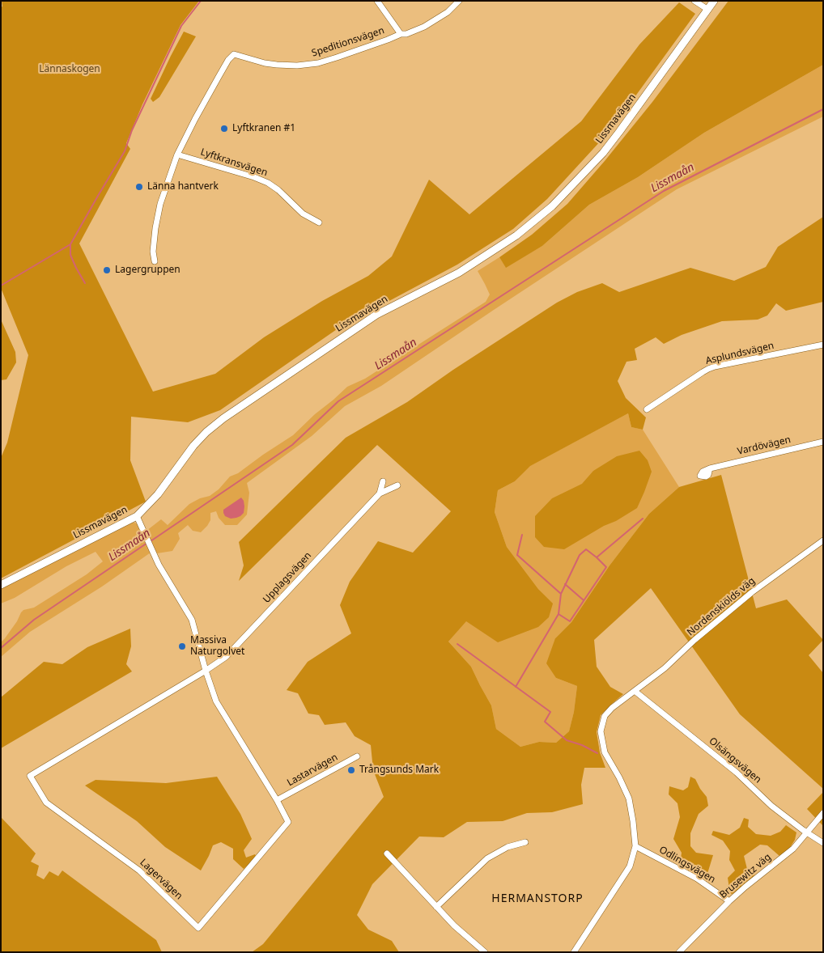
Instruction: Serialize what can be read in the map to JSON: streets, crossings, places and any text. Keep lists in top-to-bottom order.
{
  "streets": {
    "street": [
      "Speditionsvägen",
      "Lissmavägen",
      "Lyftkransvägen",
      "Asplundsvägen",
      "Vardövägen",
      "Upplagsvägen",
      "Nordenskiölds väg",
      "Olsängsvägen",
      "Lastarvägen",
      "Odlingsvägen",
      "Brusewitz väg",
      "Lagervägen"
    ]
  },
  "crossings": [
    ["Speditionsvägen", "Lyftkransvägen"],
    ["Lissmavägen", "Lagervägen"],
    ["Upplagsvägen", "Lagervägen"],
    ["Nordenskiölds väg", "Olsängsvägen"],
    ["Nordenskiölds väg", "Odlingsvägen"],
    ["Olsängsvägen", "Brusewitz väg"],
    ["Lastarvägen", "Lagervägen"],
    ["Odlingsvägen", "Brusewitz väg"]
  ],
  "districts": ["HERMANSTORP"],
  "water": ["Lissmaån"],
  "parks": ["Lännaskogen"],
  "places": [
    "Lyftkranen #1",
    "Länna hantverk",
    "Lagergruppen",
    "Massiva Naturgolvet",
    "Trångsunds Mark"
  ]
}
